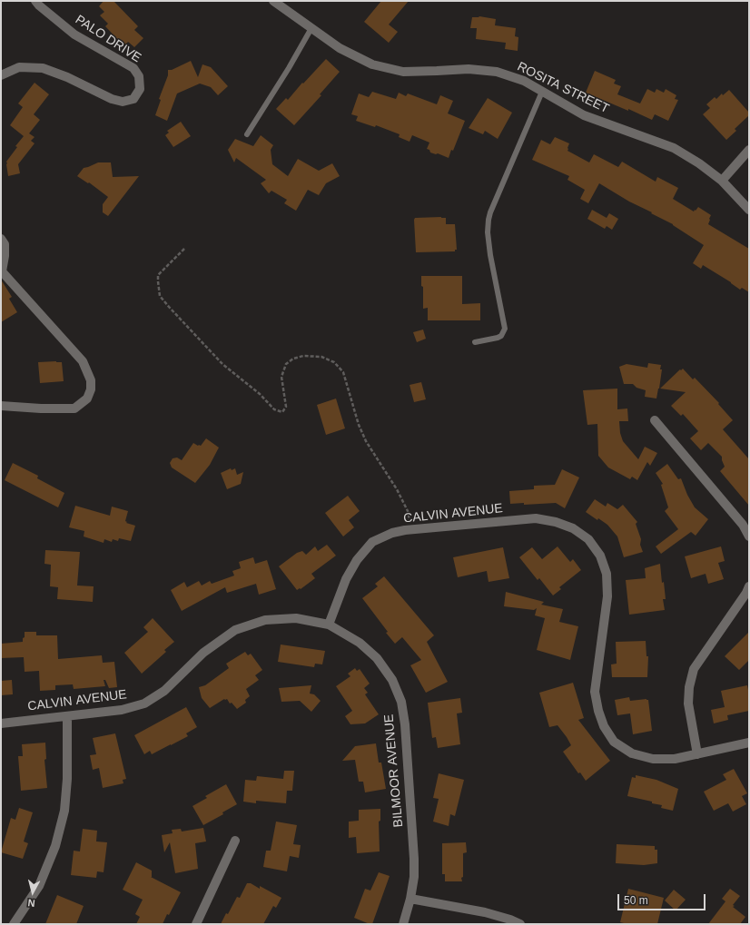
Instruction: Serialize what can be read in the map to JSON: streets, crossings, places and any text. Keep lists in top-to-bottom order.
{
  "streets": {
    "street": [
      "PALO DRIVE",
      "ROSITA STREET",
      "CALVIN AVENUE",
      "BILMOOR AVENUE"
    ]
  },
  "crossings": [
    ["CALVIN AVENUE", "BILMOOR AVENUE"]
  ],
  "scale_bar": "50 m",
  "north": "bottom"
}
